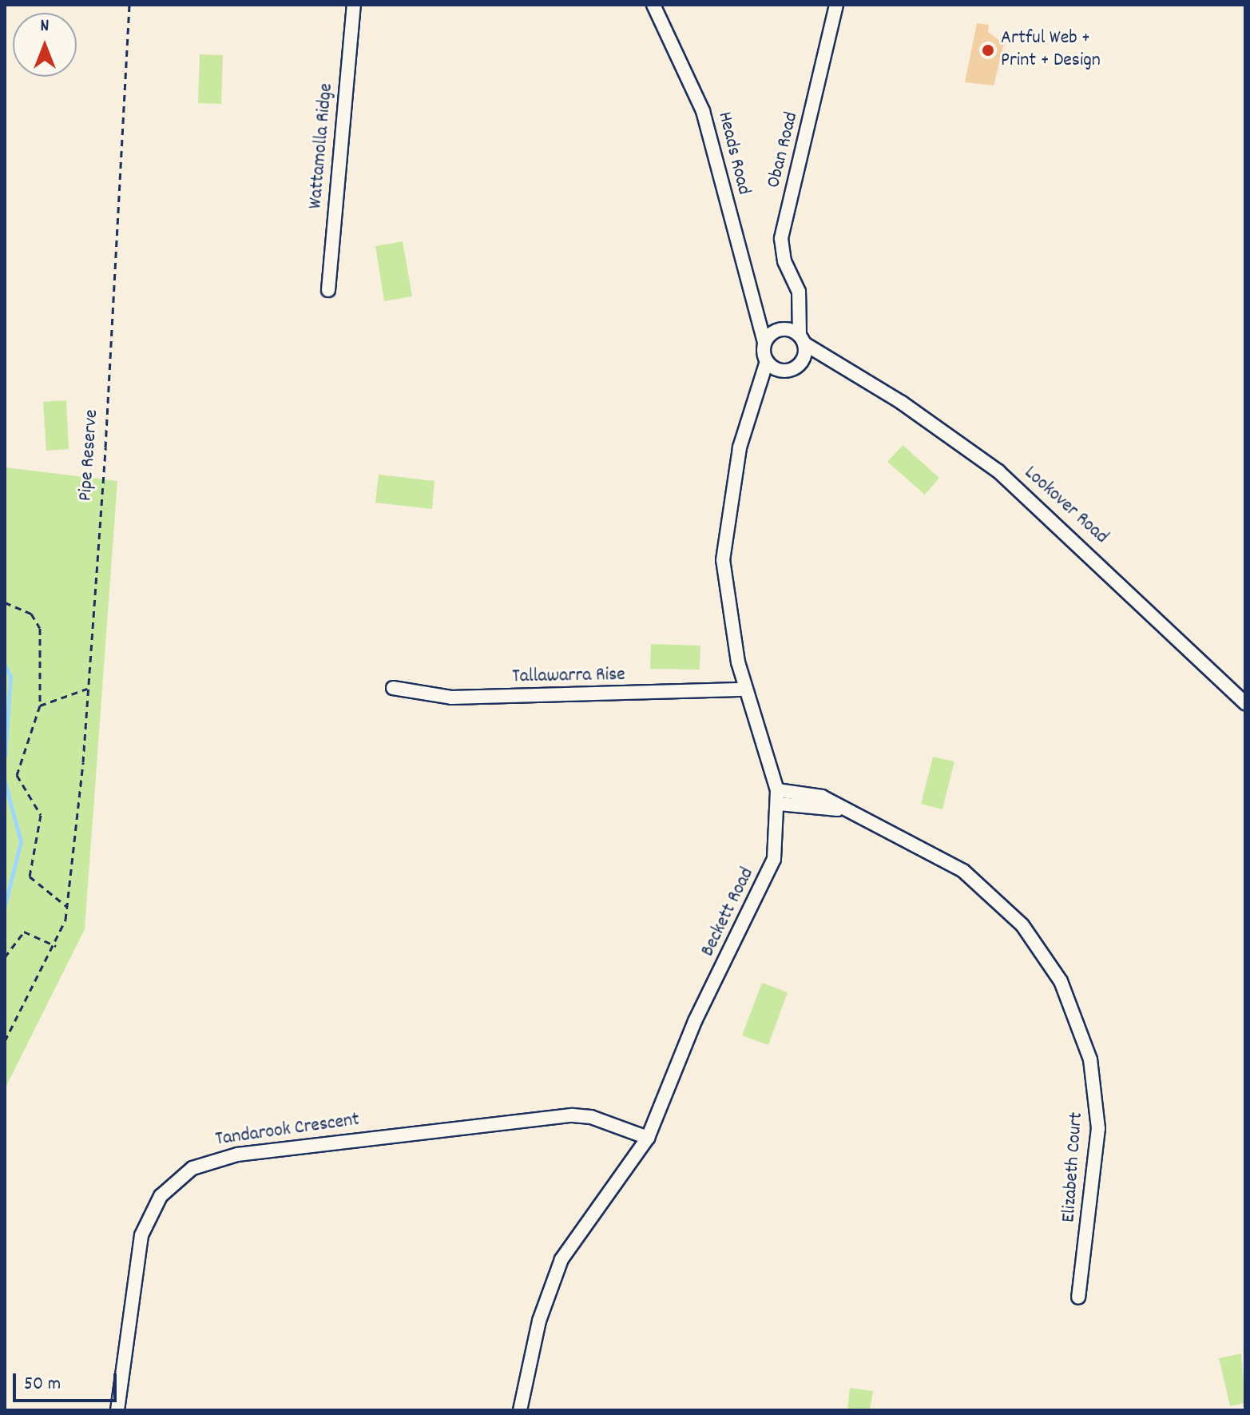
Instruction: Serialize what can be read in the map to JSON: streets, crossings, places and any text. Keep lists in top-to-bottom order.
{
  "streets": {
    "street": [
      "Wattamolla Ridge",
      "Oban Road",
      "Heads Road",
      "Lookover Road",
      "Tallawarra Rise",
      "Beckett Road",
      "Tandarook Crescent",
      "Elizabeth Court"
    ],
    "path": ["Pipe Reserve"]
  },
  "crossings": [
    ["Oban Road", "Heads Road"],
    ["Oban Road", "Lookover Road"],
    ["Oban Road", "Beckett Road"],
    ["Heads Road", "Lookover Road"],
    ["Heads Road", "Beckett Road"],
    ["Lookover Road", "Beckett Road"],
    ["Tallawarra Rise", "Beckett Road"],
    ["Beckett Road", "Tandarook Crescent"],
    ["Beckett Road", "Elizabeth Court"]
  ],
  "places": ["Artful Web + Print + Design"],
  "scale_bar": "50 m",
  "north": "top"
}
